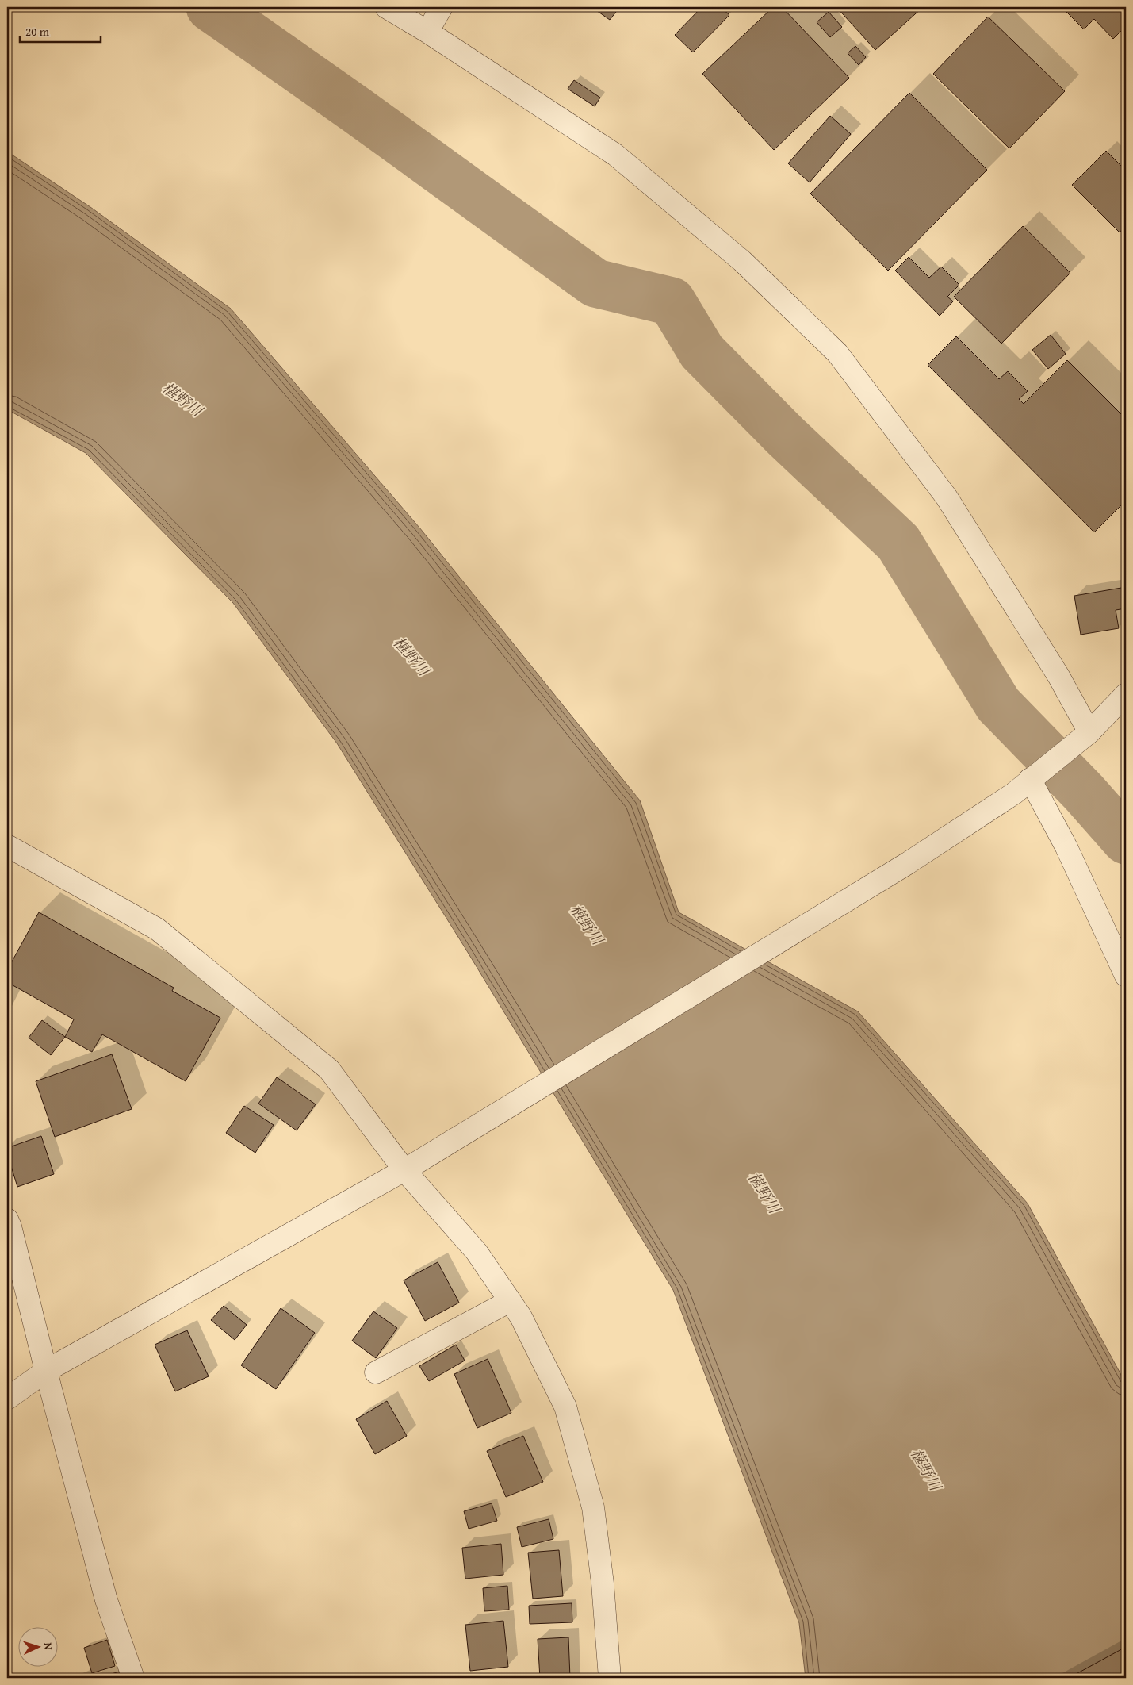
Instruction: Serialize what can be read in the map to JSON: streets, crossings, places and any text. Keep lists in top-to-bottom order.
{
  "water": ["椹野川"],
  "scale_bar": "20 m",
  "north": "right"
}
